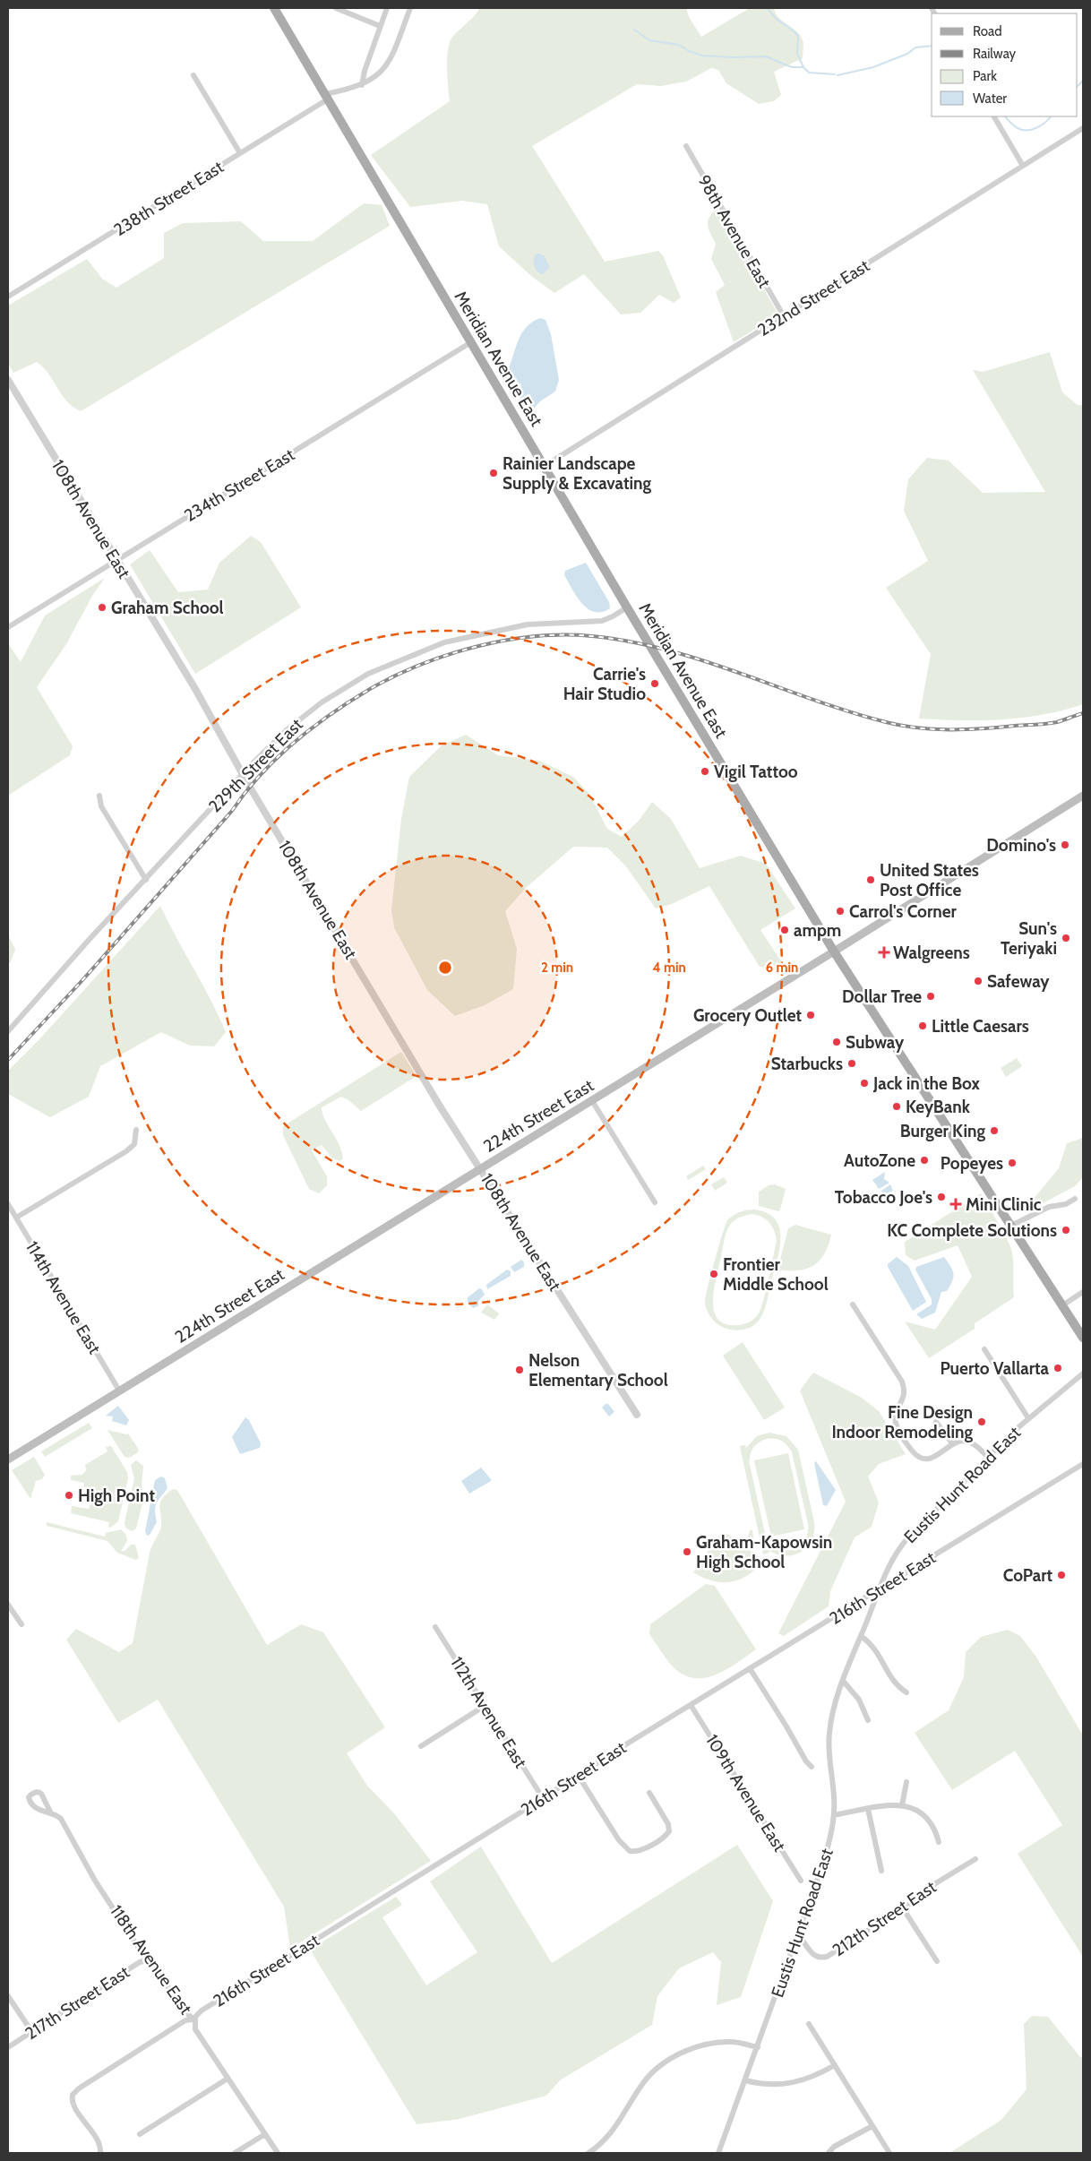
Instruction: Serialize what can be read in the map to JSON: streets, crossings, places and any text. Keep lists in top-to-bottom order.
{
  "streets": {
    "main road": ["Meridian Avenue East", "224th Street East"],
    "street": [
      "238th Street East",
      "98th Avenue East",
      "232nd Street East",
      "234th Street East",
      "108th Avenue East",
      "229th Street East",
      "114th Avenue East",
      "Eustis Hunt Road East",
      "216th Street East",
      "112th Avenue East",
      "109th Avenue East",
      "212th Street East",
      "118th Avenue East",
      "217th Street East"
    ]
  },
  "crossings": [
    ["238th Street East", "Meridian Avenue East"],
    ["98th Avenue East", "232nd Street East"],
    ["232nd Street East", "Meridian Avenue East"],
    ["Meridian Avenue East", "234th Street East"],
    ["Meridian Avenue East", "229th Street East"],
    ["Meridian Avenue East", "224th Street East"],
    ["234th Street East", "108th Avenue East"],
    ["108th Avenue East", "229th Street East"],
    ["108th Avenue East", "224th Street East"],
    ["224th Street East", "114th Avenue East"],
    ["Eustis Hunt Road East", "216th Street East"],
    ["Eustis Hunt Road East", "212th Street East"],
    ["216th Street East", "112th Avenue East"],
    ["216th Street East", "109th Avenue East"],
    ["216th Street East", "118th Avenue East"],
    ["118th Avenue East", "217th Street East"]
  ],
  "places": {
    "other": [
      "Rainier Landscape Supply & Excavating",
      "Graham School",
      "Carrie's Hair Studio",
      "Vigil Tattoo",
      "Domino's",
      "United States Post Office",
      "Carrol's Corner",
      "ampm",
      "Sun's Teriyaki",
      "Safeway",
      "Dollar Tree",
      "Grocery Outlet",
      "Little Caesars",
      "Subway",
      "Starbucks",
      "Jack in the Box",
      "KeyBank",
      "Burger King",
      "AutoZone",
      "Popeyes",
      "Tobacco Joe's",
      "KC Complete Solutions",
      "Frontier Middle School",
      "Puerto Vallarta",
      "Nelson Elementary School",
      "Fine Design Indoor Remodeling",
      "High Point",
      "Graham-Kapowsin High School",
      "CoPart"
    ],
    "health": ["Walgreens", "Mini Clinic"]
  },
  "legend": [
    "Road",
    "Railway",
    "Park",
    "Water"
  ],
  "rings": ["2 min", "4 min", "6 min"]
}
